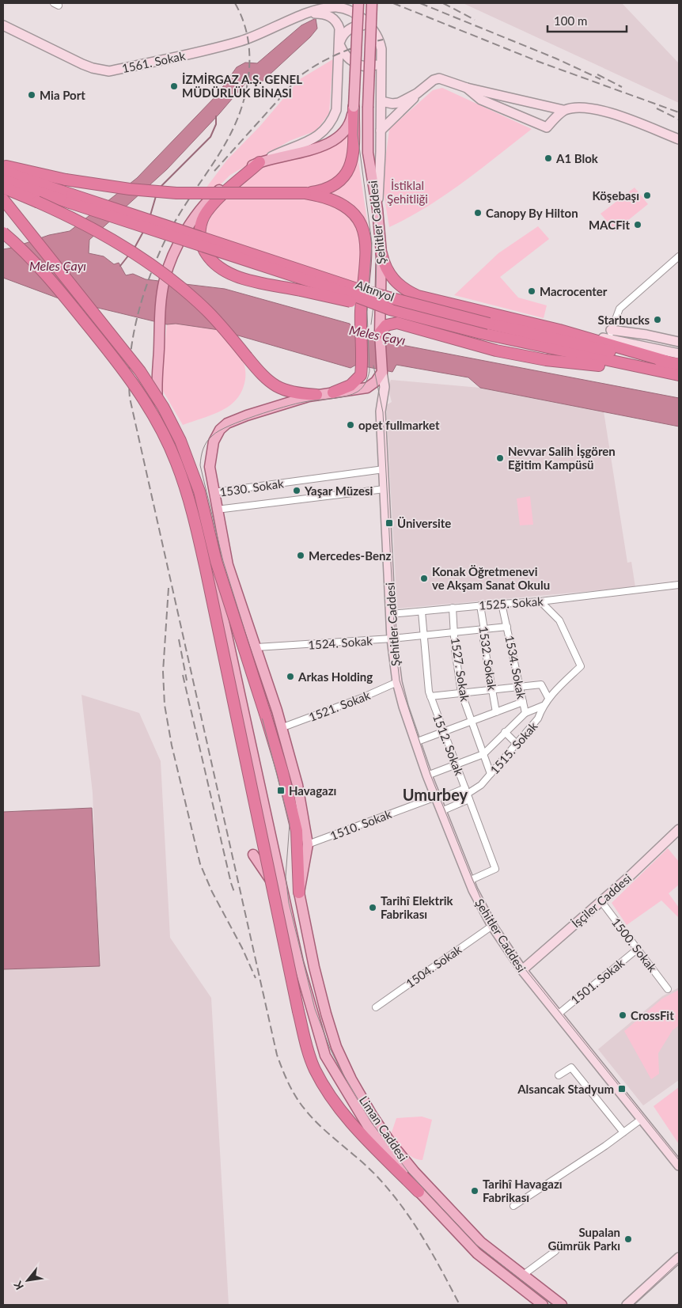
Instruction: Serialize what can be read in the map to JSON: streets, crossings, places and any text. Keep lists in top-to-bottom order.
{
  "streets": {
    "highway": ["Altınyol"],
    "main road": ["Şehitler Caddesi", "Liman Caddesi"],
    "street": [
      "1561. Sokak",
      "1530. Sokak",
      "1525. Sokak",
      "1524. Sokak",
      "1532. Sokak",
      "1534. Sokak",
      "1527. Sokak",
      "1521. Sokak",
      "1512. Sokak",
      "1515. Sokak",
      "1510. Sokak",
      "İşçiler Caddesi",
      "1500. Sokak",
      "1504. Sokak",
      "1501. Sokak"
    ]
  },
  "crossings": [
    ["Şehitler Caddesi", "1530. Sokak"],
    ["Şehitler Caddesi", "1525. Sokak"],
    ["Şehitler Caddesi", "1524. Sokak"],
    ["Şehitler Caddesi", "1521. Sokak"],
    ["Şehitler Caddesi", "1512. Sokak"],
    ["Şehitler Caddesi", "1515. Sokak"],
    ["Şehitler Caddesi", "1510. Sokak"],
    ["Şehitler Caddesi", "İşçiler Caddesi"],
    ["Şehitler Caddesi", "1504. Sokak"],
    ["Şehitler Caddesi", "1501. Sokak"],
    ["1525. Sokak", "1532. Sokak"],
    ["1525. Sokak", "1534. Sokak"],
    ["1525. Sokak", "1527. Sokak"],
    ["1525. Sokak", "1512. Sokak"],
    ["1525. Sokak", "1515. Sokak"],
    ["1524. Sokak", "1532. Sokak"],
    ["1524. Sokak", "1534. Sokak"],
    ["1524. Sokak", "1527. Sokak"],
    ["1524. Sokak", "1512. Sokak"],
    ["1534. Sokak", "1515. Sokak"],
    ["1527. Sokak", "1515. Sokak"],
    ["1512. Sokak", "1515. Sokak"],
    ["1512. Sokak", "1510. Sokak"],
    ["1515. Sokak", "1510. Sokak"],
    ["İşçiler Caddesi", "1500. Sokak"],
    ["1500. Sokak", "1501. Sokak"]
  ],
  "districts": ["Umurbey"],
  "water": ["Meles Çayı"],
  "parks": ["İstiklal Şehitliği"],
  "places": {
    "other": [
      "İZMİRGAZ A.Ş. GENEL MÜDÜRLÜK BİNASI",
      "Mia Port",
      "A1 Blok",
      "Köşebaşı",
      "Canopy By Hilton",
      "MACFit",
      "Macrocenter",
      "Starbucks",
      "opet fullmarket",
      "Nevvar Salih İşgören Eğitim Kampüsü",
      "Yaşar Müzesi",
      "Mercedes-Benz",
      "Konak Öğretmenevi ve Akşam Sanat Okulu",
      "Arkas Holding",
      "Tarihî Elektrik Fabrikası",
      "CrossFit",
      "Tarihî Havagazı Fabrikası",
      "Supalan Gümrük Parkı"
    ],
    "transit": ["Üniversite", "Havagazı", "Alsancak Stadyum"]
  },
  "scale_bar": "100 m",
  "north": "bottom left"
}
